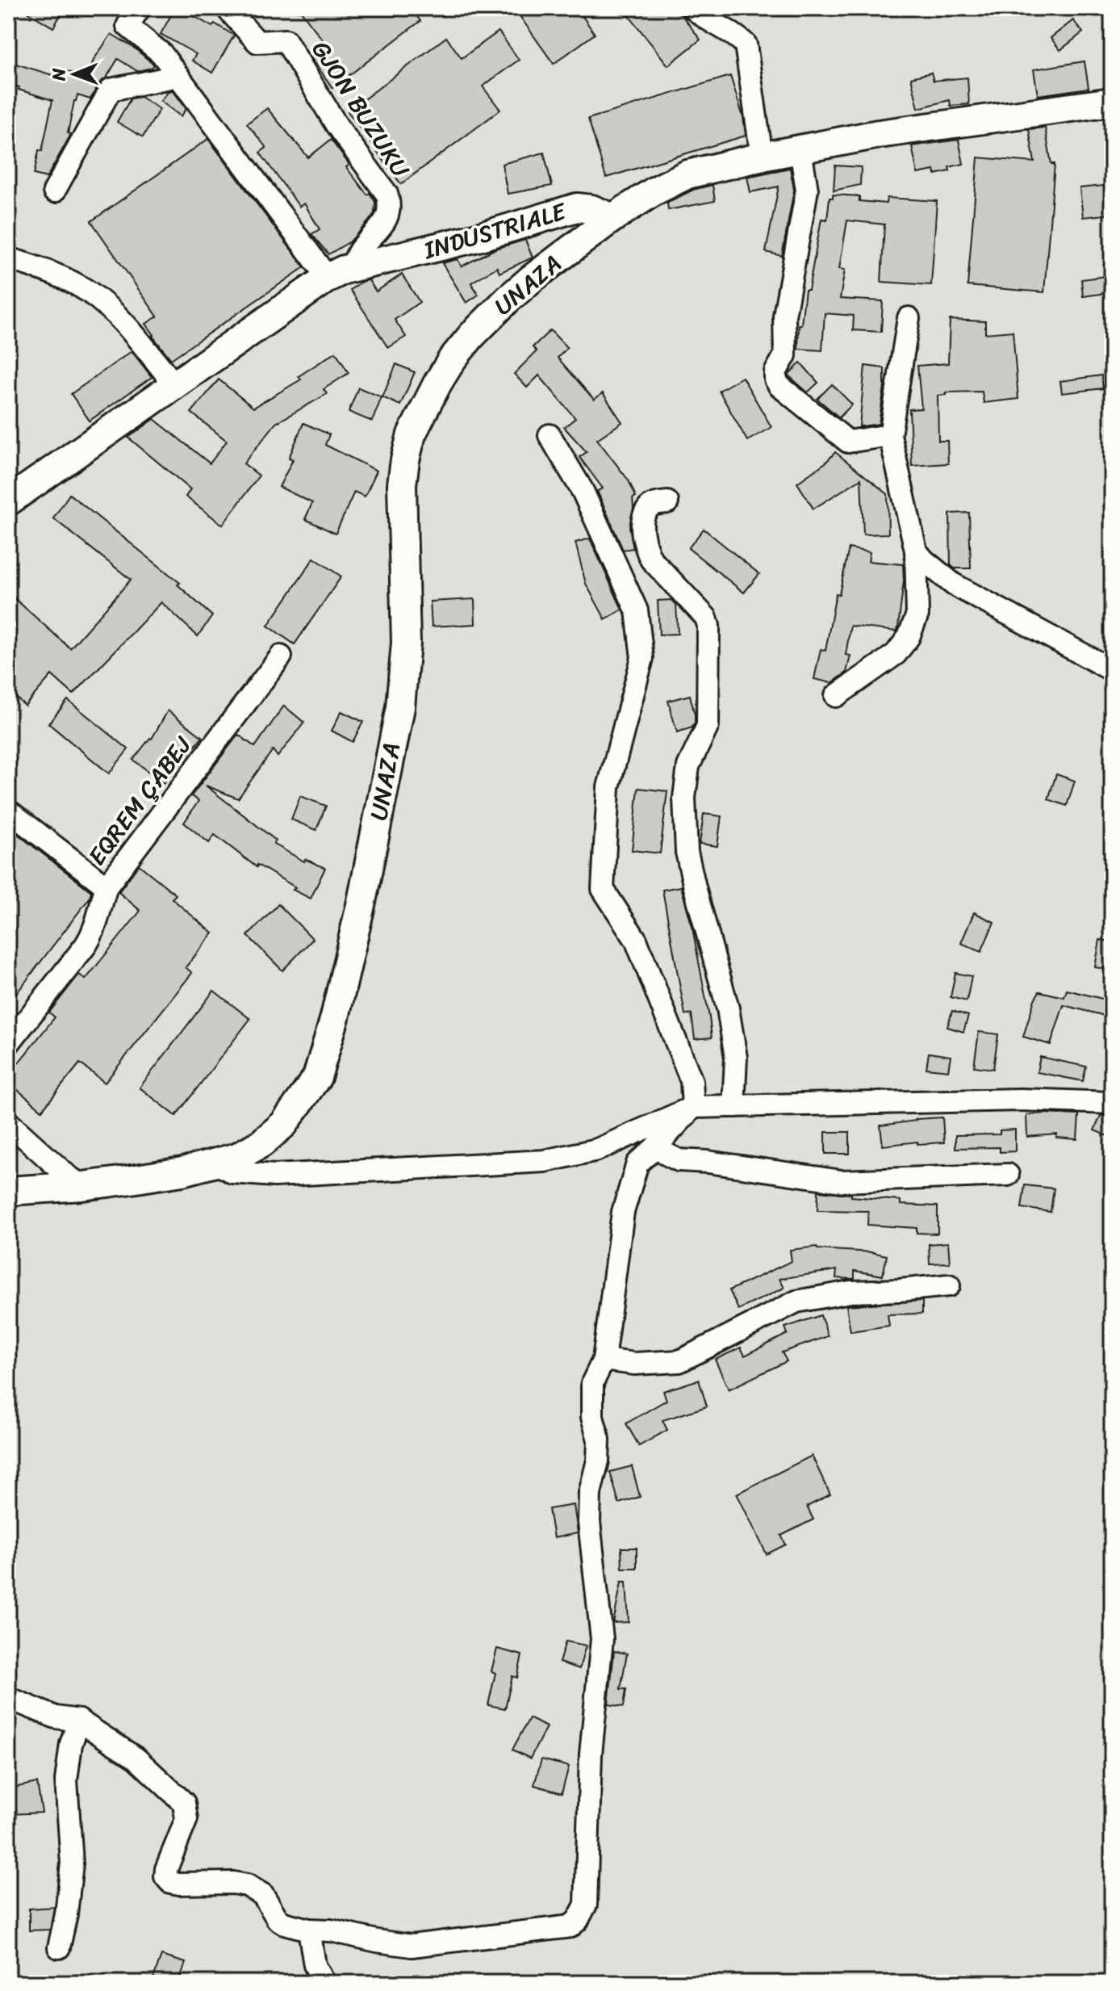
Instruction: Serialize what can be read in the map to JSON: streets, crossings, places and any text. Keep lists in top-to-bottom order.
{
  "streets": {
    "main road": ["INDUSTRIALE", "UNAZA"],
    "street": ["GJON BUZUKU", "EQREM ÇABEJ"]
  },
  "crossings": [
    ["GJON BUZUKU", "INDUSTRIALE"],
    ["INDUSTRIALE", "UNAZA"]
  ],
  "north": "left"
}
